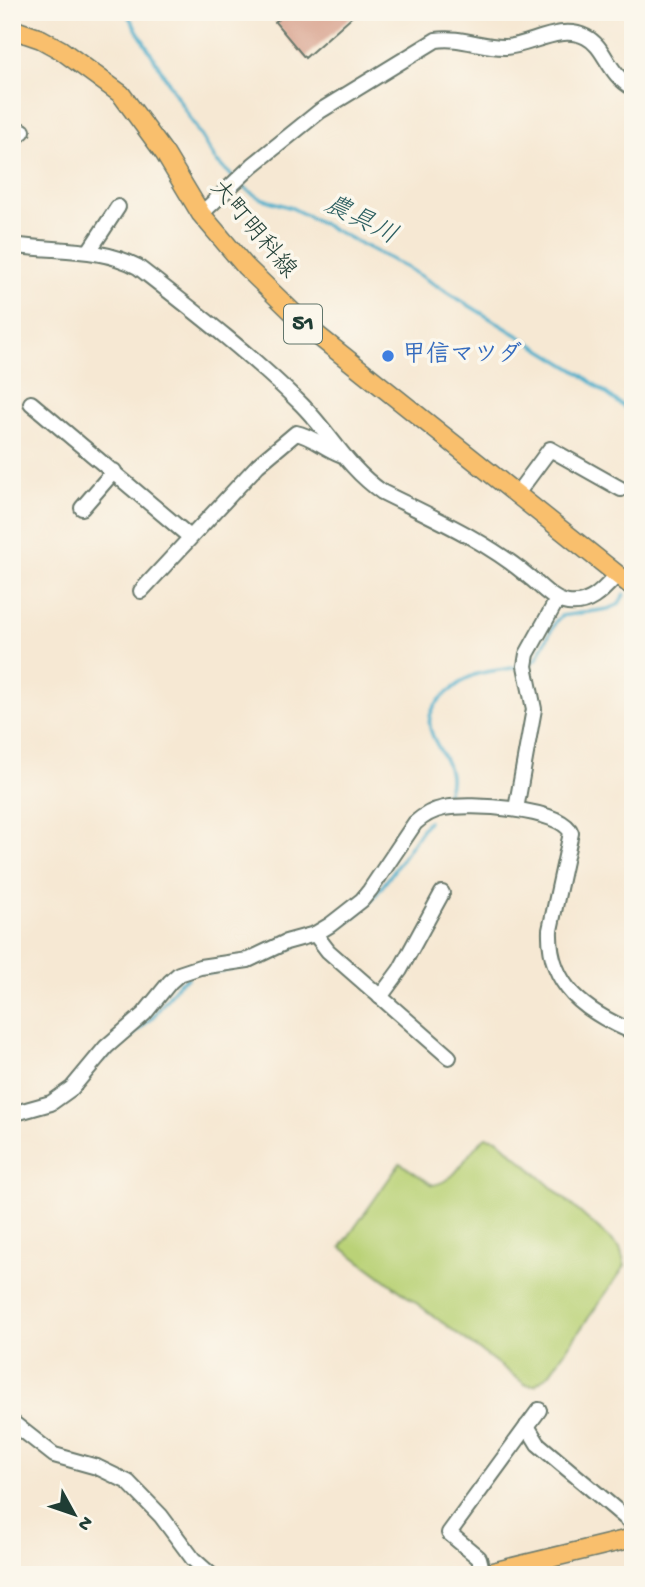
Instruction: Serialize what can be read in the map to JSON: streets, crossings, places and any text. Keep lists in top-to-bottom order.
{
  "streets": {
    "main road": ["大町明科線", "51"]
  },
  "water": ["農具川"],
  "places": ["甲信マツダ"],
  "north": "bottom right"
}
